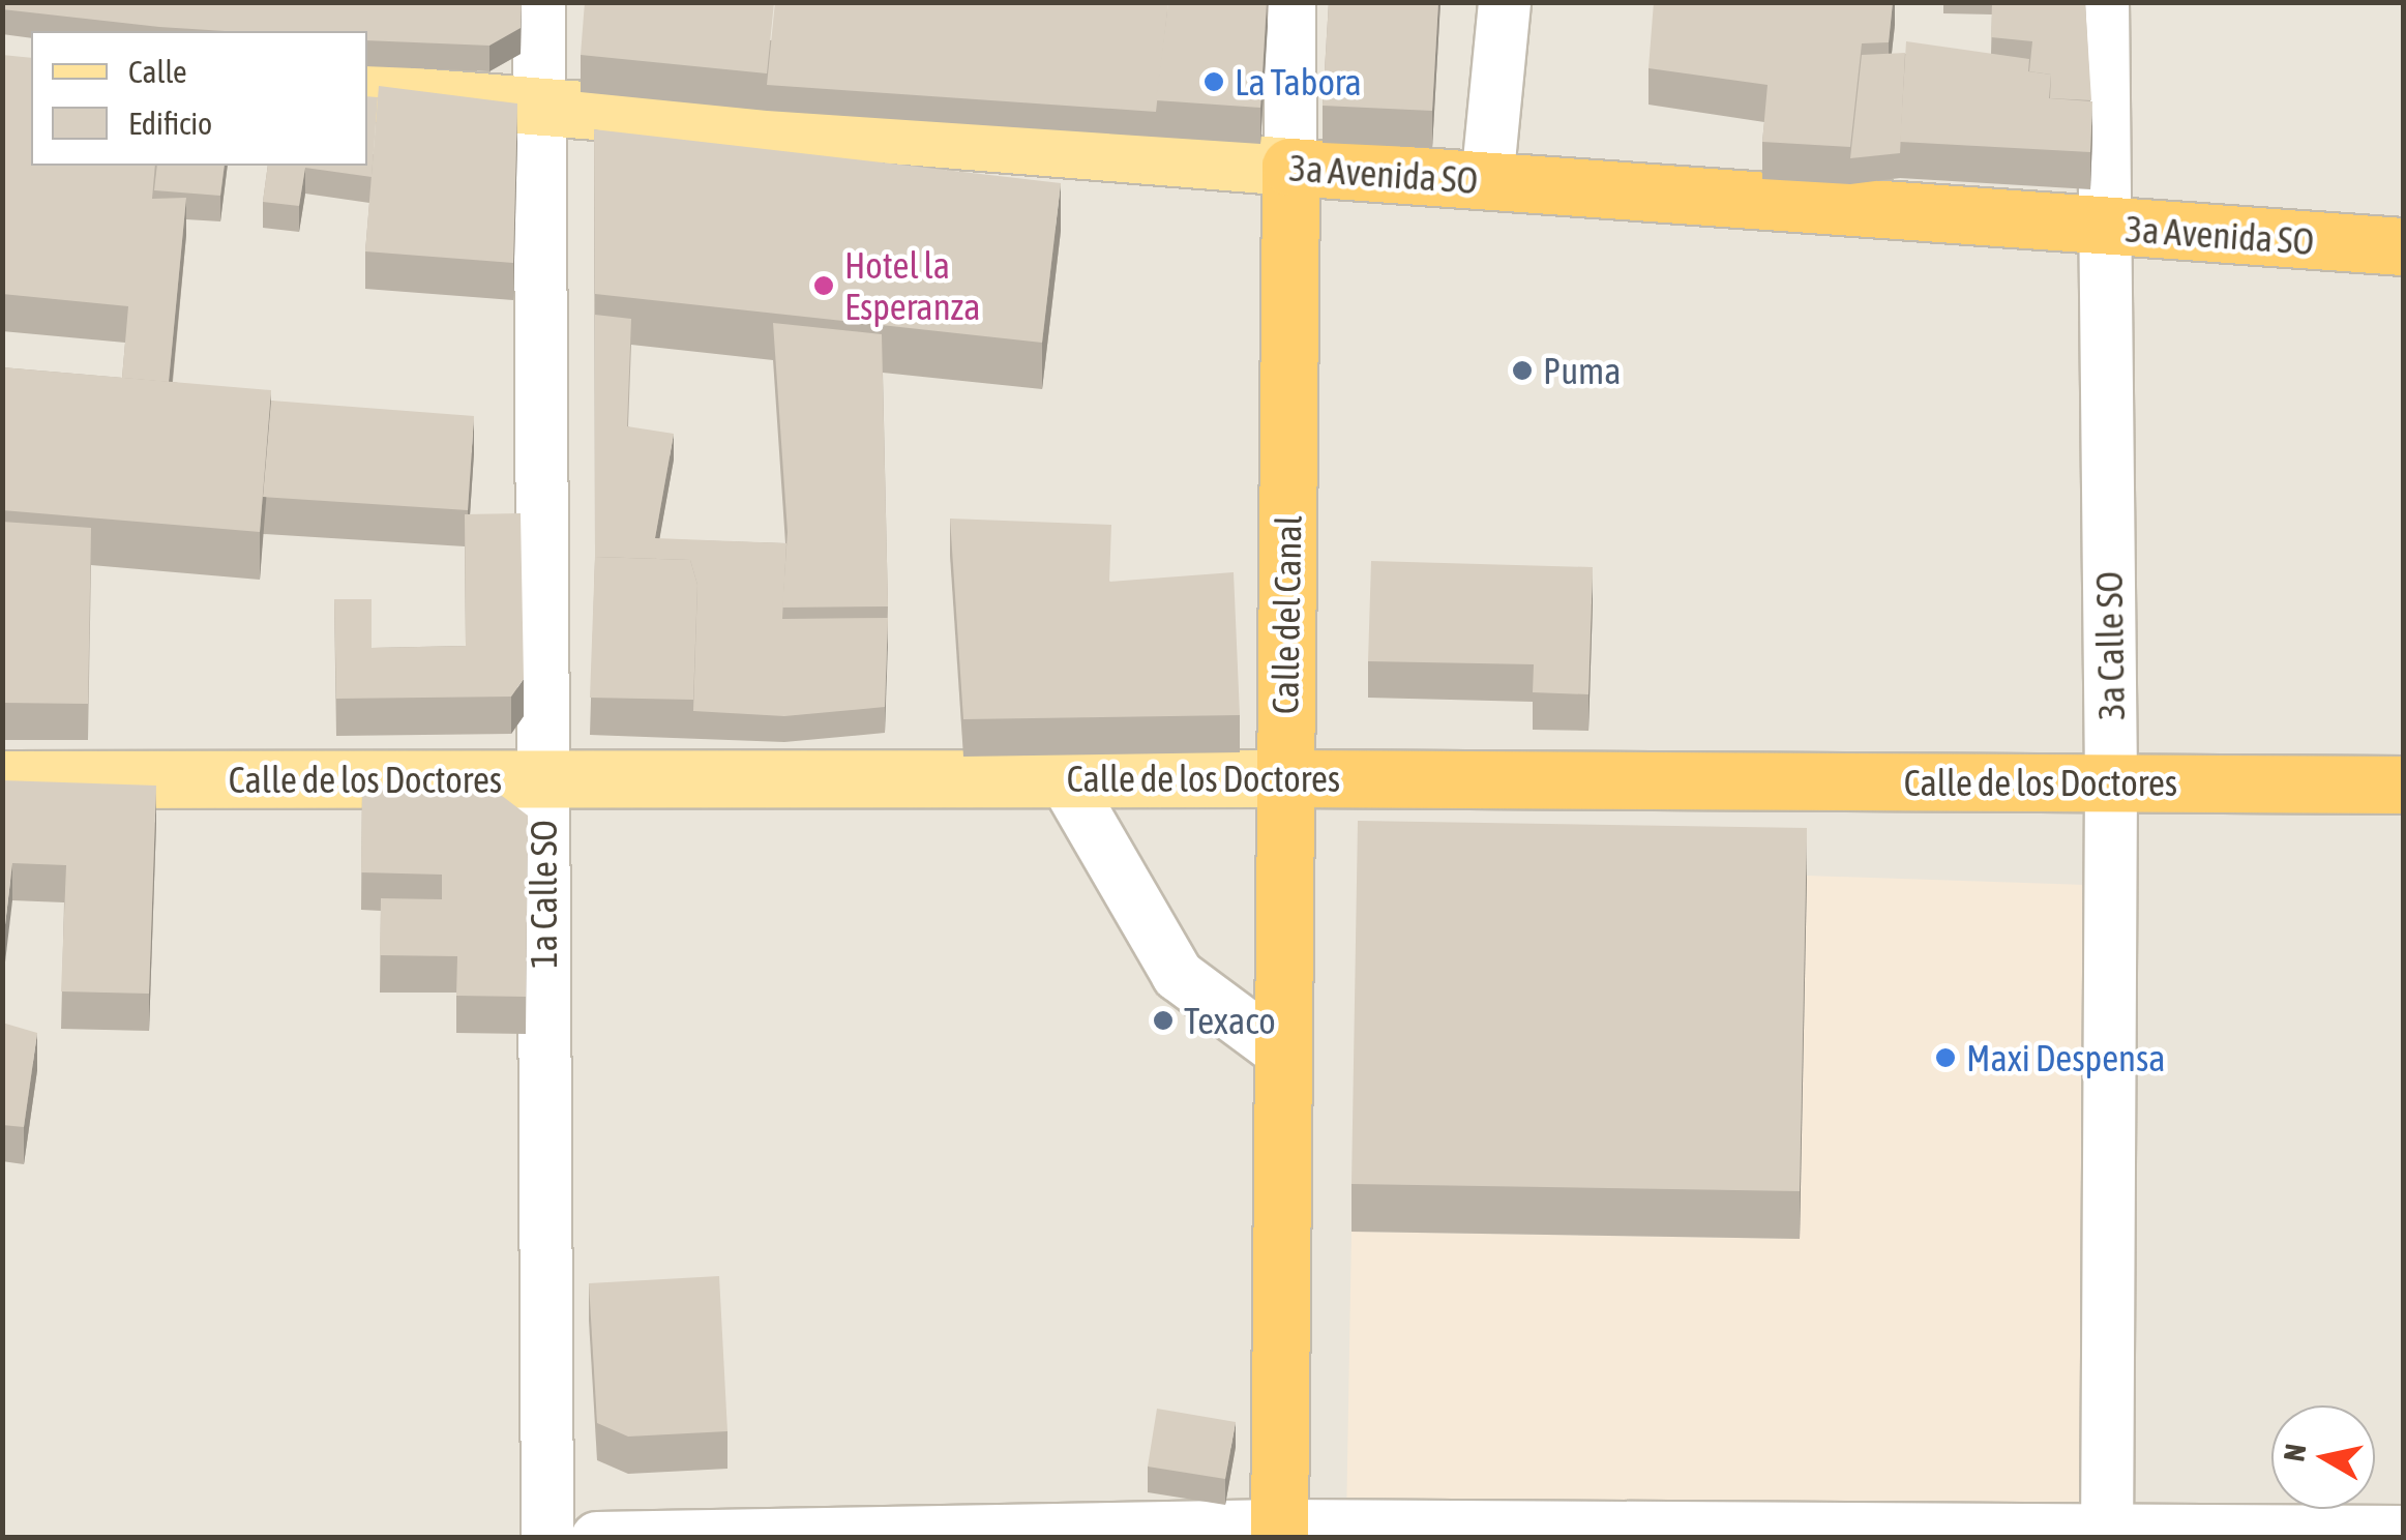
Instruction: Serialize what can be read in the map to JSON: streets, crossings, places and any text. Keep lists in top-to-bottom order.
{
  "streets": {
    "highway": ["3a Avenida SO", "Calle del Canal", "Calle de los Doctores"],
    "street": ["3a Calle SO", "1a Calle SO"]
  },
  "crossings": [
    ["3a Avenida SO", "Calle del Canal"],
    ["3a Avenida SO", "3a Calle SO"],
    ["3a Avenida SO", "1a Calle SO"],
    ["Calle del Canal", "Calle de los Doctores"],
    ["3a Calle SO", "Calle de los Doctores"],
    ["Calle de los Doctores", "1a Calle SO"]
  ],
  "places": [
    "La Tabora",
    "Hotel la Esperanza",
    "Puma",
    "Texaco",
    "Maxi Despensa"
  ],
  "legend": ["Calle", "Edificio"],
  "north": "left"
}
